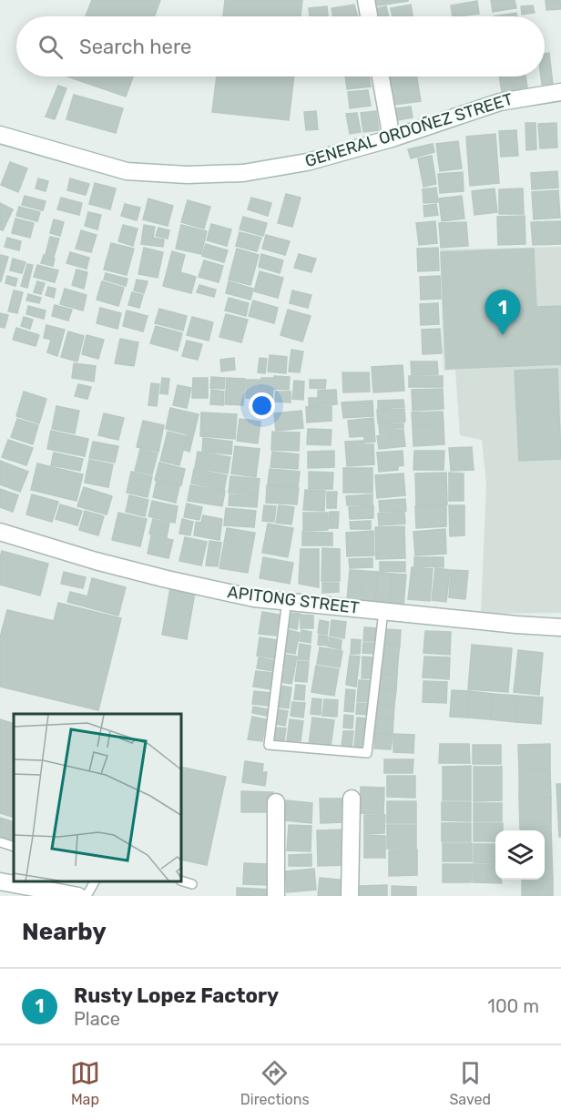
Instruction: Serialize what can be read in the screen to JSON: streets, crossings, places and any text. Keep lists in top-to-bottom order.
{
  "streets": {
    "street": ["GENERAL ORDOÑEZ STREET", "APITONG STREET"]
  },
  "page": {
    "search": "Search here",
    "pins": "1",
    "heading": "Nearby",
    "list": [
      {
        "mark": "1",
        "name": "Rusty Lopez Factory",
        "note": "Place",
        "value": "100 m"
      }
    ],
    "nav": ["Map", "Directions", "Saved"]
  }
}
